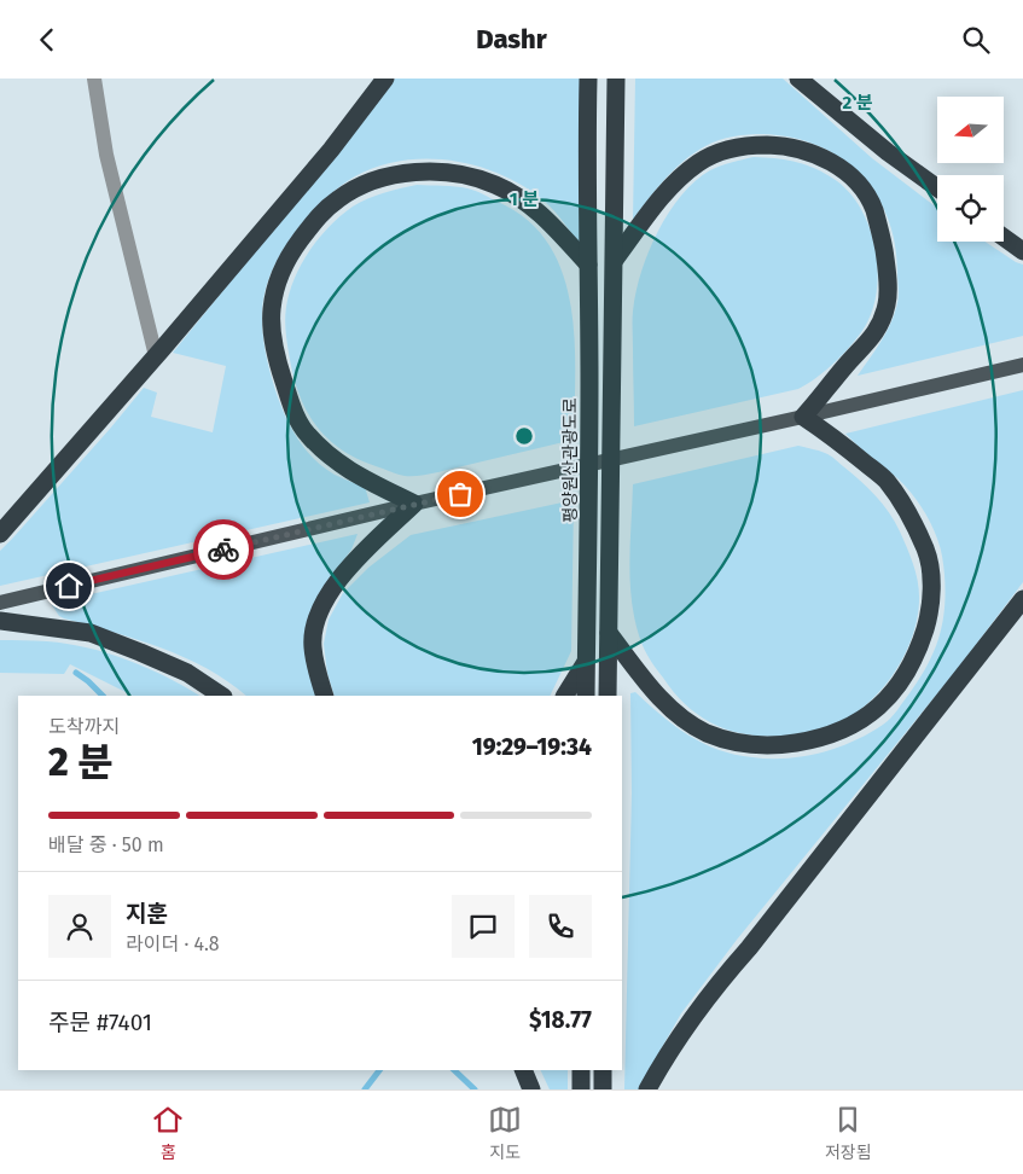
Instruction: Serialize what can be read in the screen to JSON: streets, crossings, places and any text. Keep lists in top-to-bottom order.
{
  "streets": {
    "highway": ["평양원산관광도로"]
  },
  "north": "left",
  "page": {
    "header": "Dashr",
    "heading": ["2 분", "도착까지", "19:29–19:34"],
    "panel": [
      "지훈",
      "라이더 · 4.8",
      "주문 #7401",
      "$18.77"
    ],
    "bar": "배달 중 · 50 m",
    "tabs": ["홈", "지도", "저장됨"]
  },
  "rings": ["2 분", "1 분"]
}
